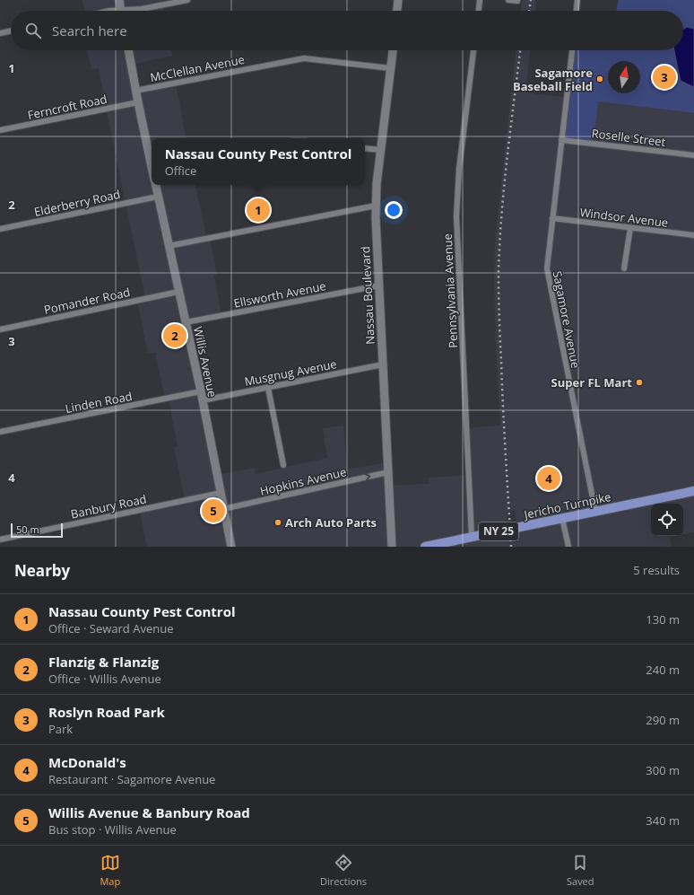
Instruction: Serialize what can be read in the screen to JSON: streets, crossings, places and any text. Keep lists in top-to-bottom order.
{
  "streets": {
    "main road": [
      "Nassau Boulevard",
      "Willis Avenue",
      "Jericho Turnpike",
      "NY 25"
    ],
    "street": [
      "McClellan Avenue",
      "Ferncroft Road",
      "Roselle Street",
      "Elderberry Road",
      "Windsor Avenue",
      "Pennsylvania Avenue",
      "Ellsworth Avenue",
      "Pomander Road",
      "Sagamore Avenue",
      "Musgnug Avenue",
      "Linden Road",
      "Hopkins Avenue",
      "Banbury Road"
    ]
  },
  "crossings": [
    ["McClellan Avenue", "Nassau Boulevard"],
    ["Roselle Street", "Sagamore Avenue"],
    ["Elderberry Road", "Willis Avenue"],
    ["Windsor Avenue", "Sagamore Avenue"],
    ["Pennsylvania Avenue", "Jericho Turnpike"],
    ["Ellsworth Avenue", "Nassau Boulevard"],
    ["Ellsworth Avenue", "Willis Avenue"],
    ["Nassau Boulevard", "Musgnug Avenue"],
    ["Nassau Boulevard", "Hopkins Avenue"],
    ["Pomander Road", "Willis Avenue"],
    ["Sagamore Avenue", "Jericho Turnpike"],
    ["Willis Avenue", "Musgnug Avenue"],
    ["Willis Avenue", "Linden Road"],
    ["Willis Avenue", "Hopkins Avenue"],
    ["Willis Avenue", "Banbury Road"]
  ],
  "one_way": ["Hopkins Avenue"],
  "places": ["Sagamore Baseball Field", "Super FL Mart", "Arch Auto Parts"],
  "scale_bar": "50 m",
  "north": "top",
  "page": {
    "search": "Search here",
    "pins": [
      "3",
      "1",
      "2",
      "4",
      "5"
    ],
    "popup": ["Nassau County Pest Control", "Office"],
    "scale": "50 m",
    "heading": ["Nearby", "5 results"],
    "list": [
      {
        "mark": "1",
        "name": "Nassau County Pest Control",
        "note": "Office · Seward Avenue",
        "value": "130 m"
      },
      {
        "mark": "2",
        "name": "Flanzig & Flanzig",
        "note": "Office · Willis Avenue",
        "value": "240 m"
      },
      {
        "mark": "3",
        "name": "Roslyn Road Park",
        "note": "Park",
        "value": "290 m"
      },
      {
        "mark": "4",
        "name": "McDonald's",
        "note": "Restaurant · Sagamore Avenue",
        "value": "300 m"
      },
      {
        "mark": "5",
        "name": "Willis Avenue & Banbury Road",
        "note": "Bus stop · Willis Avenue",
        "value": "340 m"
      }
    ],
    "nav": ["Map", "Directions", "Saved"]
  },
  "grid": {
    "rows": [
      "1",
      "2",
      "3",
      "4"
    ]
  }
}
